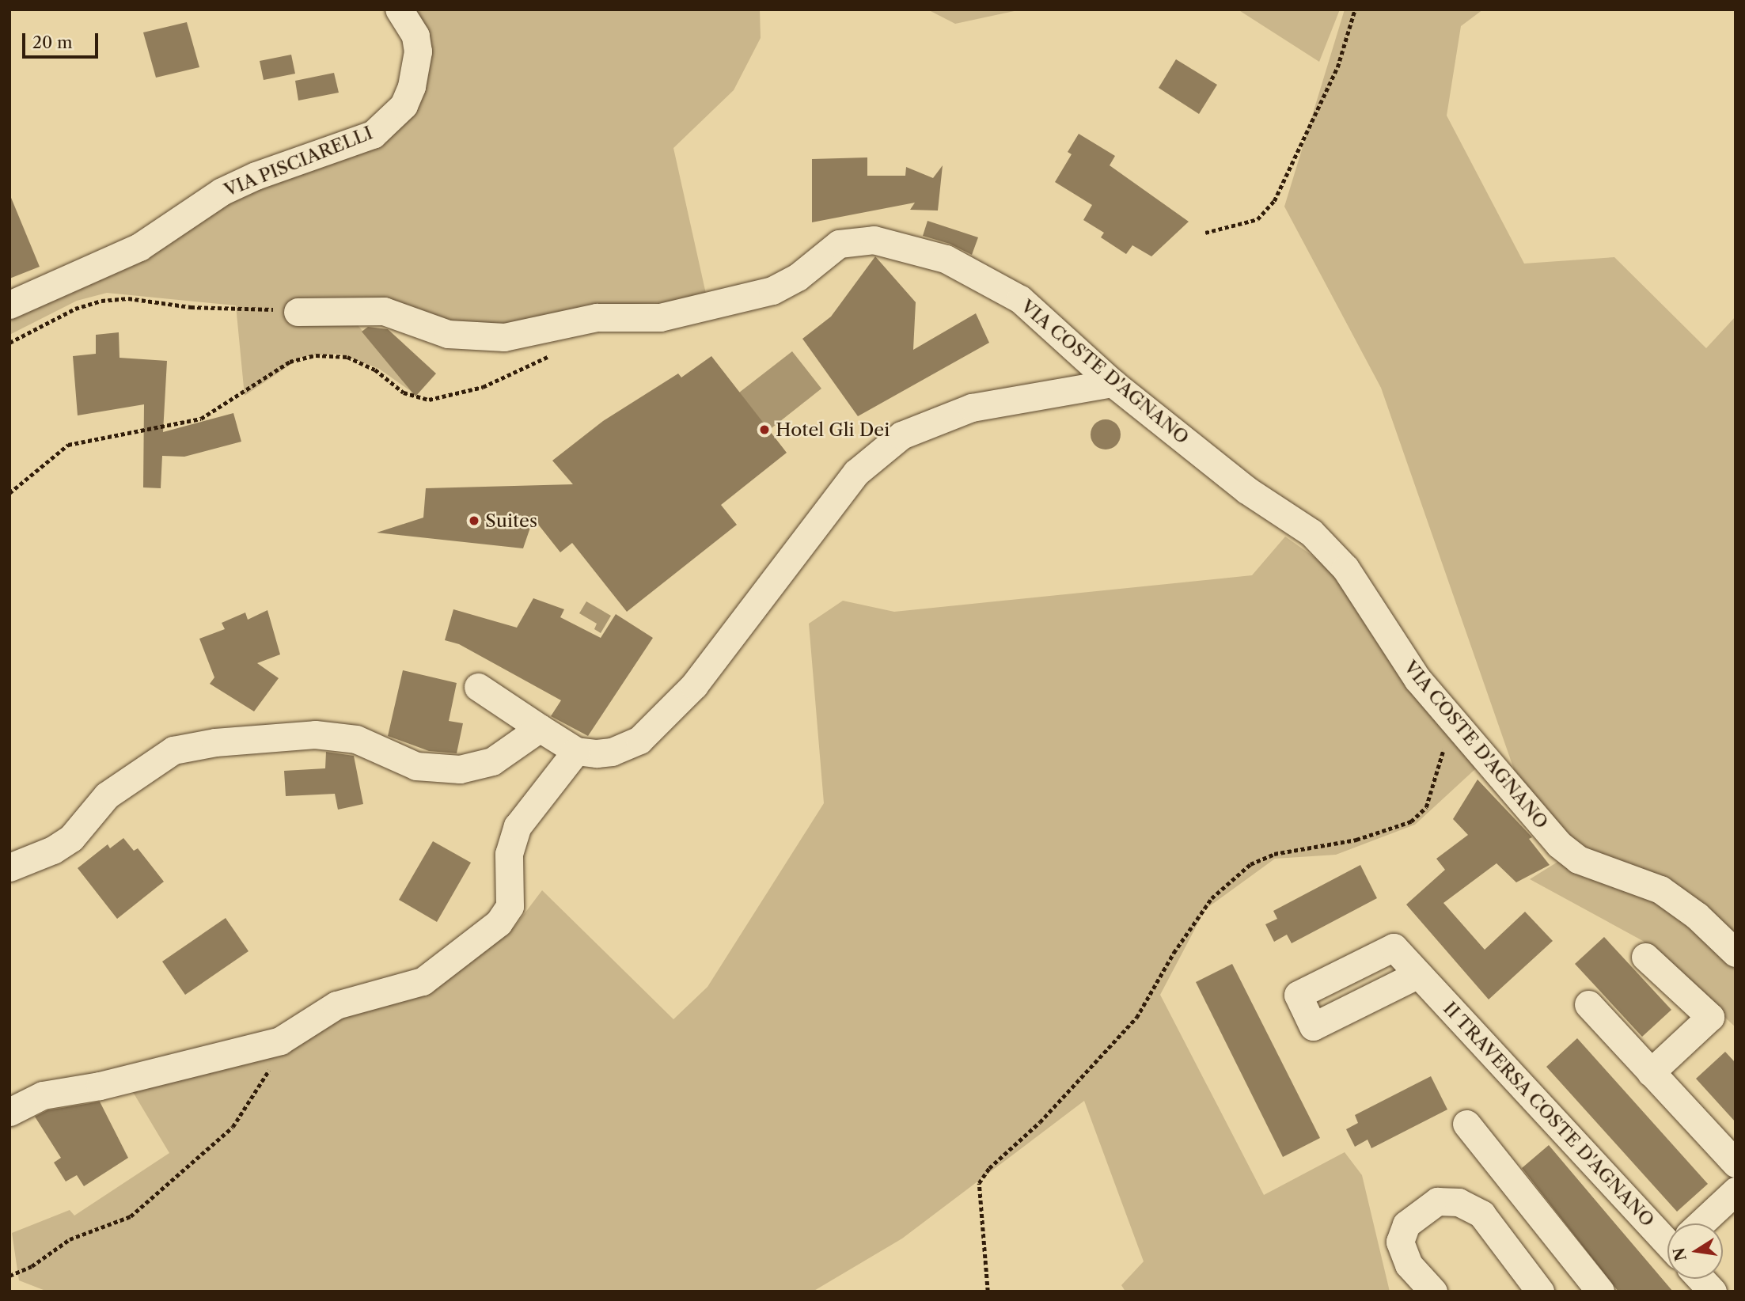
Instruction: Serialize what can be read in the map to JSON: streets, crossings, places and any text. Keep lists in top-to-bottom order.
{
  "streets": {
    "street": ["VIA PISCIARELLI", "VIA COSTE D'AGNANO", "II TRAVERSA COSTE D'AGNANO"]
  },
  "places": ["Hotel Gli Dei", "Suites"],
  "scale_bar": "20 m",
  "north": "left"
}
